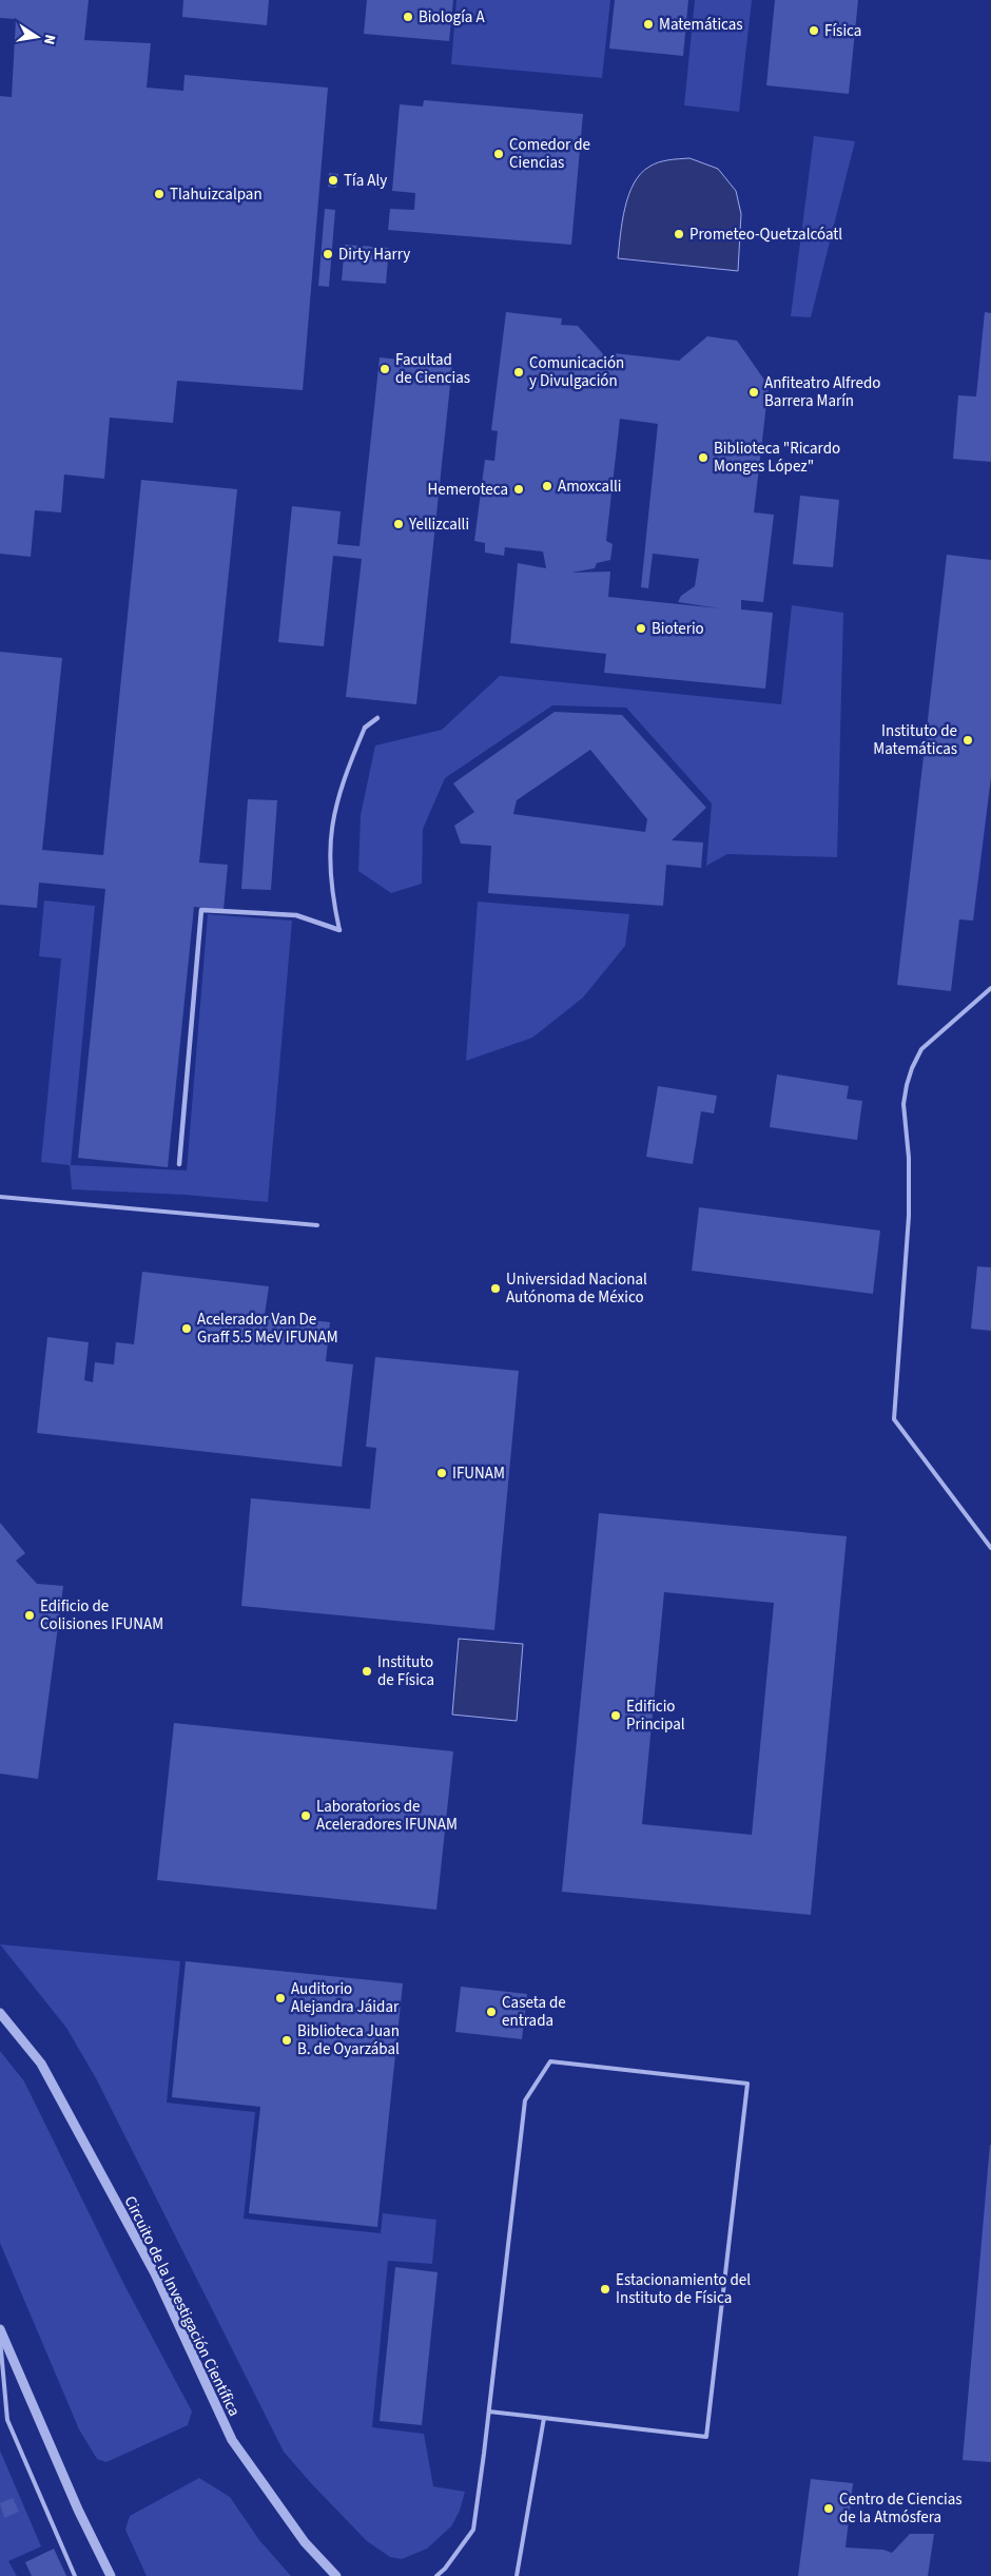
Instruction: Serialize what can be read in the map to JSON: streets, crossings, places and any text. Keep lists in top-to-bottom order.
{
  "streets": {
    "street": ["Circuito de la Investigación Científica"]
  },
  "places": [
    "Biología A",
    "Matemáticas",
    "Física",
    "Comedor de Ciencias",
    "Tía Aly",
    "Tlahuizcalpan",
    "Prometeo-Quetzalcóatl",
    "Dirty Harry",
    "Facultad de Ciencias",
    "Comunicación y Divulgación",
    "Anfiteatro Alfredo Barrera Marín",
    "Biblioteca \"Ricardo Monges López\"",
    "Amoxcalli",
    "Hemeroteca",
    "Yellizcalli",
    "Bioterio",
    "Instituto de Matemáticas",
    "Universidad Nacional Autónoma de México",
    "Acelerador Van De Graff 5.5 MeV IFUNAM",
    "IFUNAM",
    "Edificio de Colisiones IFUNAM",
    "Instituto de Física",
    "Edificio Principal",
    "Laboratorios de Aceleradores IFUNAM",
    "Auditorio Alejandra Jáidar",
    "Caseta de entrada",
    "Biblioteca Juan B. de Oyarzábal",
    "Estacionamiento del Instituto de Física",
    "Centro de Ciencias de la Atmósfera"
  ],
  "north": "right"
}
